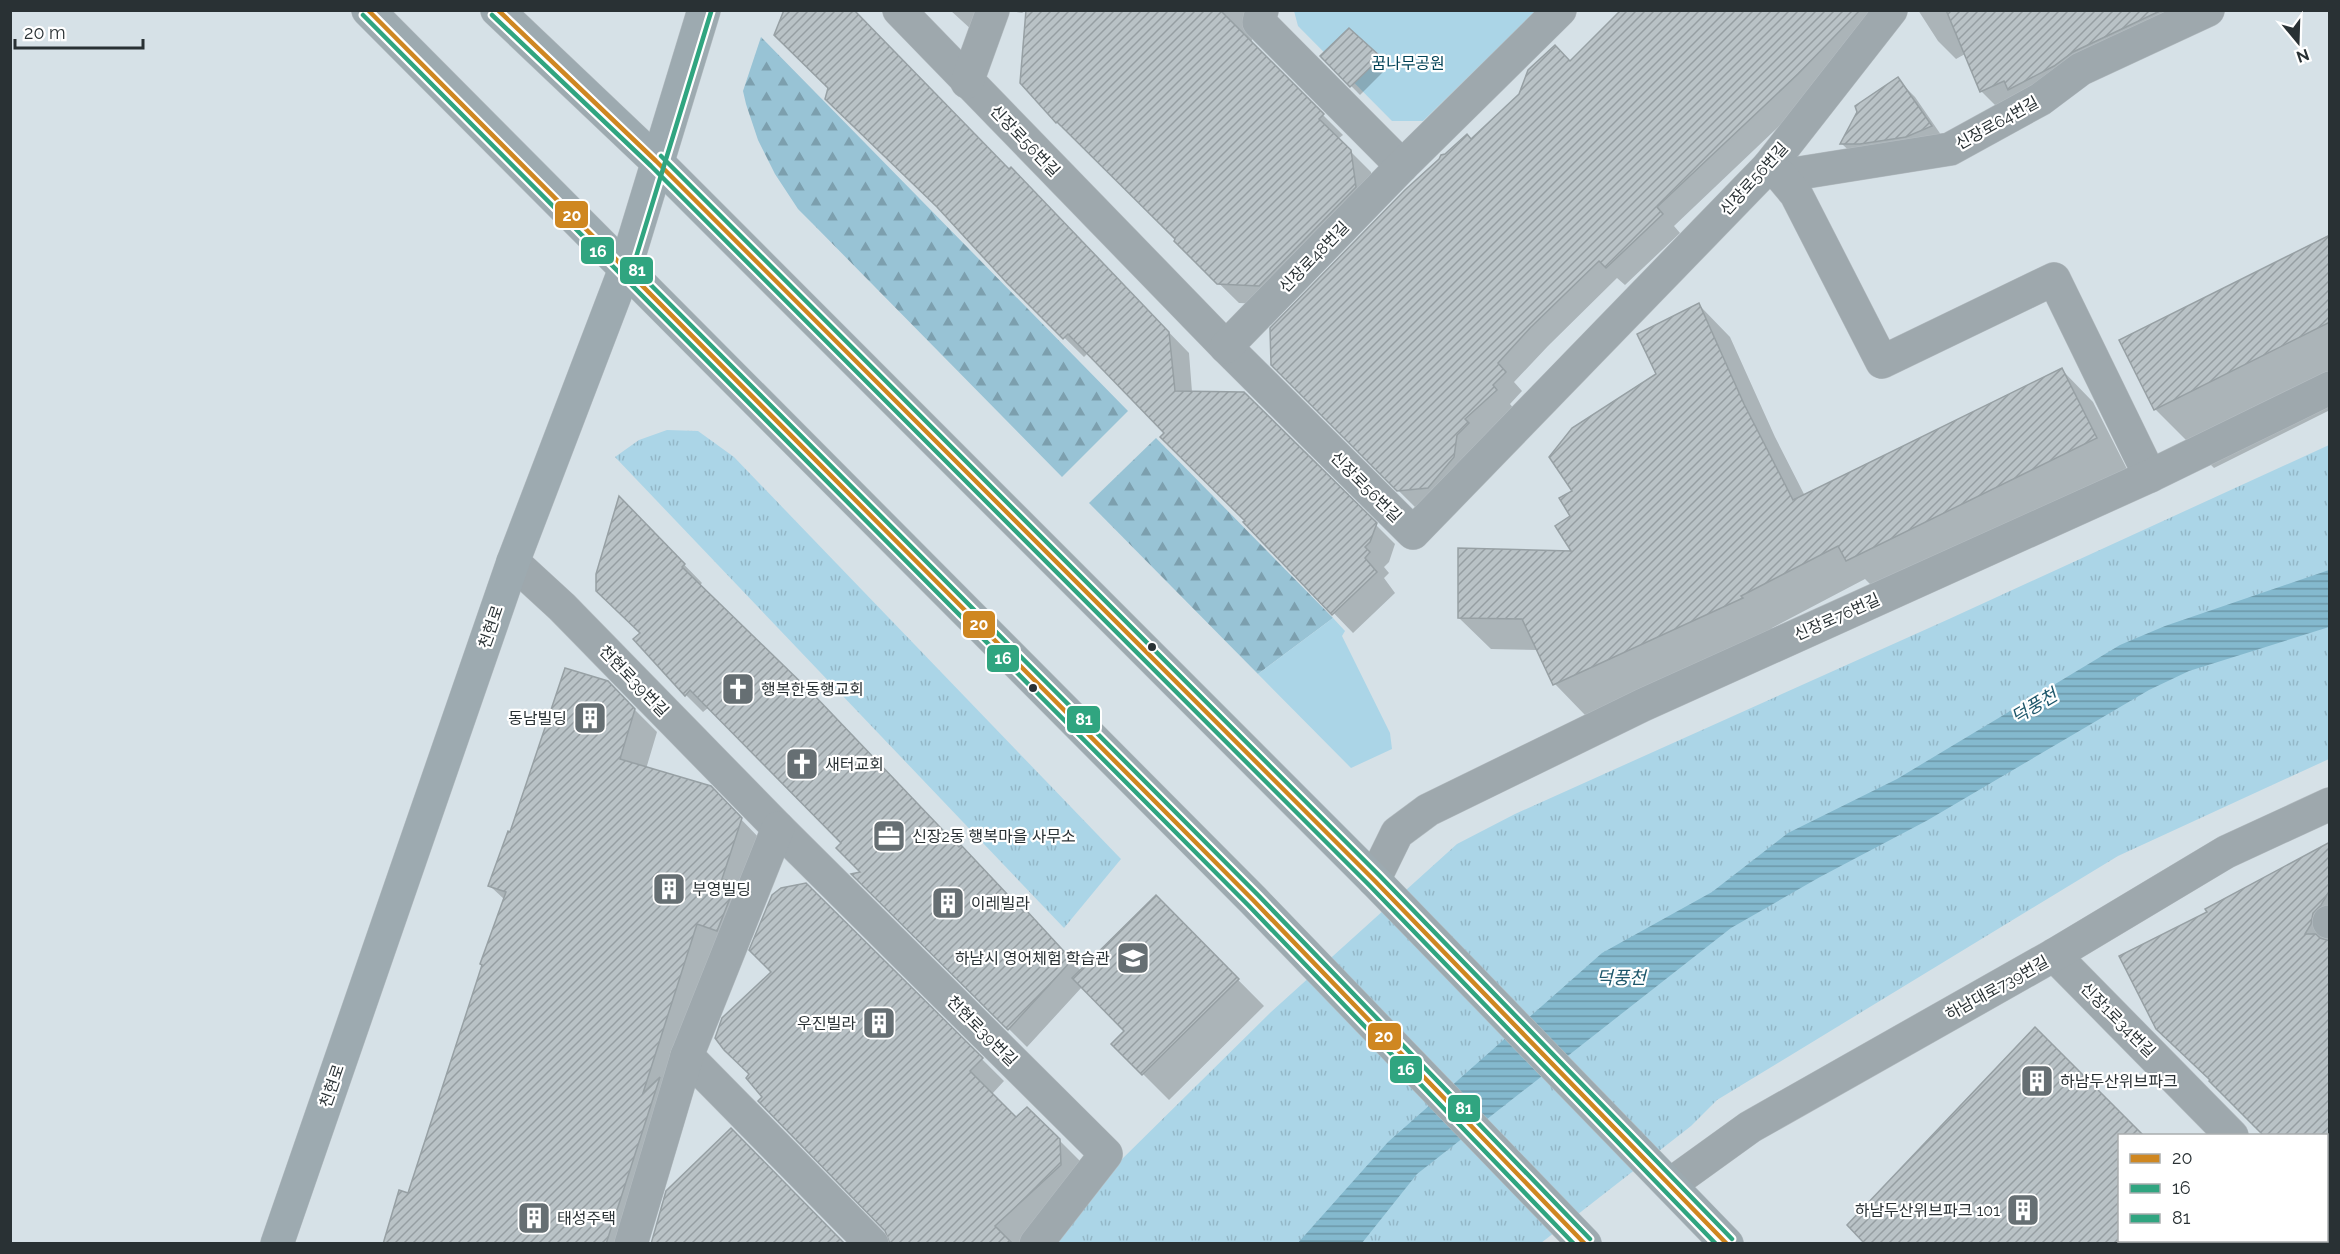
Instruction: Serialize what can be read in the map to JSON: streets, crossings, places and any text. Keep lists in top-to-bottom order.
{
  "streets": {
    "main road": ["천현로"],
    "street": [
      "신장로64번길",
      "신장로56번길",
      "신장로48번길",
      "신장로76번길",
      "천현로39번길",
      "하남대로739번길",
      "신장1로34번길"
    ]
  },
  "crossings": [
    ["신장로64번길", "신장로56번길"],
    ["신장로56번길", "신장로48번길"],
    ["천현로", "천현로39번길"],
    ["하남대로739번길", "신장1로34번길"]
  ],
  "water": ["덕풍천"],
  "parks": ["꿈나무공원"],
  "places": {
    "church": ["행복한동행교회", "새터교회"],
    "building": [
      "동남빌딩",
      "부영빌딩",
      "이레빌라",
      "우진빌라",
      "하남두산위브파크",
      "하남두산위브파크 101",
      "태성주택"
    ],
    "office": ["신장2동 행복마을 사무소"],
    "school or university": ["하남시 영어체험 학습관"]
  },
  "lines": ["transit line 20", "transit line 81", "transit line 16"],
  "legend": ["20", "16", "81"],
  "scale_bar": "20 m",
  "north": "bottom"
}
